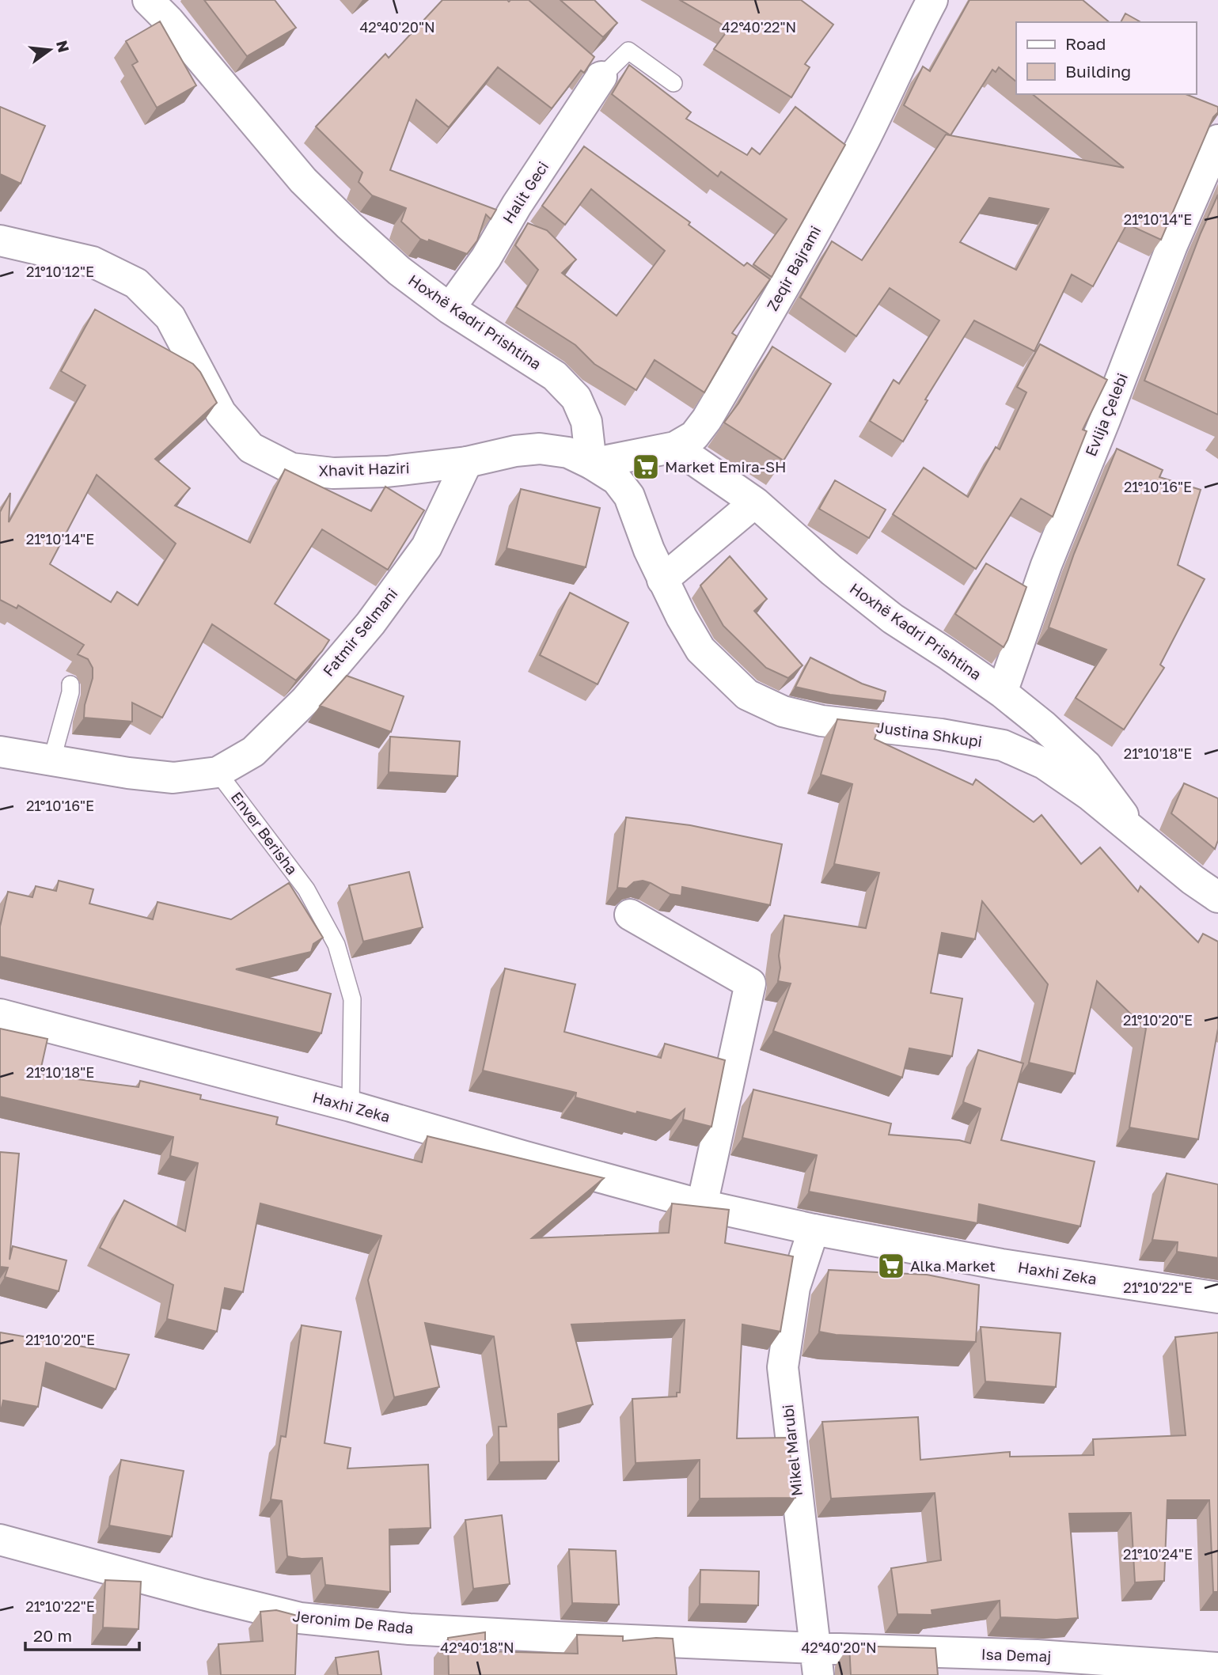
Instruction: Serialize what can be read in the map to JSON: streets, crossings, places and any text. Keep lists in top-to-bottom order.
{
  "streets": {
    "street": [
      "Halit Geci",
      "Zeqir Bajrami",
      "Hoxhë Kadri Prishtina",
      "Evlija Çelebi",
      "Xhavit Haziri",
      "Fatmir Selmani",
      "Justina Shkupi",
      "Haxhi Zeka",
      "Mikel Marubi",
      "Jeronim De Rada",
      "Isa Demaj"
    ],
    "lane": ["Enver Berisha"]
  },
  "crossings": [
    ["Halit Geci", "Hoxhë Kadri Prishtina"],
    ["Zeqir Bajrami", "Hoxhë Kadri Prishtina"],
    ["Zeqir Bajrami", "Xhavit Haziri"],
    ["Zeqir Bajrami", "Justina Shkupi"],
    ["Hoxhë Kadri Prishtina", "Evlija Çelebi"],
    ["Hoxhë Kadri Prishtina", "Xhavit Haziri"],
    ["Hoxhë Kadri Prishtina", "Justina Shkupi"],
    ["Xhavit Haziri", "Fatmir Selmani"],
    ["Xhavit Haziri", "Justina Shkupi"],
    ["Fatmir Selmani", "Enver Berisha"],
    ["Enver Berisha", "Haxhi Zeka"],
    ["Haxhi Zeka", "Mikel Marubi"],
    ["Mikel Marubi", "Jeronim De Rada"],
    ["Mikel Marubi", "Isa Demaj"],
    ["Jeronim De Rada", "Isa Demaj"]
  ],
  "places": {
    "supermarket": ["Market Emira-SH", "Alka Market"]
  },
  "legend": ["Road", "Building"],
  "scale_bar": "20 m",
  "north": "right",
  "coordinates": [
    "42°40'20\"N",
    "42°40'22\"N",
    "21°10'14\"E",
    "21°10'12\"E",
    "21°10'16\"E",
    "21°10'18\"E",
    "21°10'20\"E",
    "21°10'22\"E",
    "21°10'24\"E",
    "42°40'18\"N"
  ]
}
